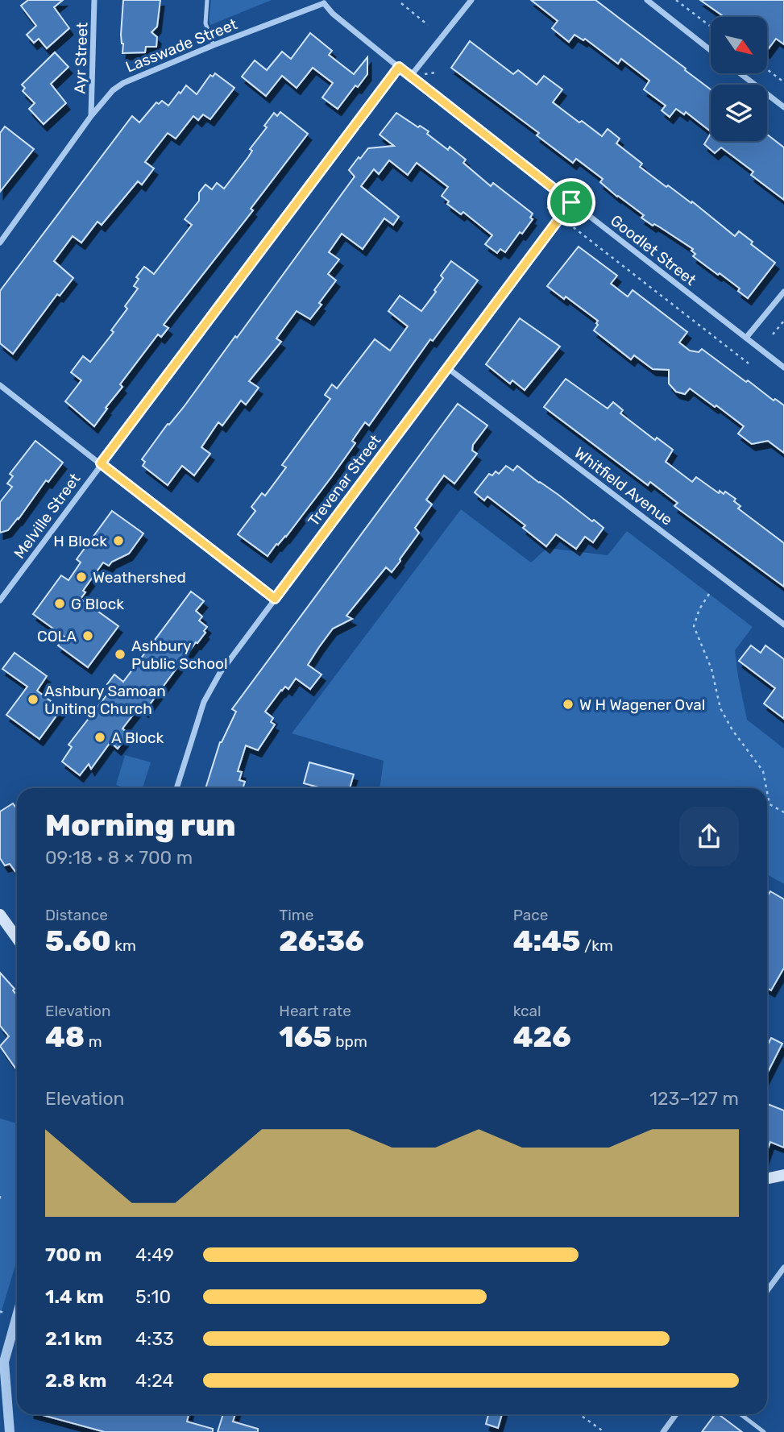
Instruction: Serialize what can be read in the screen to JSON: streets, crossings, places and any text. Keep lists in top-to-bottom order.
{
  "streets": {
    "street": [
      "Lasswade Street",
      "Ayr Street",
      "Goodlet Street",
      "Trevenar Street",
      "Whitfield Avenue",
      "Melville Street"
    ]
  },
  "crossings": [
    ["Lasswade Street", "Ayr Street"],
    ["Lasswade Street", "Goodlet Street"],
    ["Goodlet Street", "Trevenar Street"],
    ["Goodlet Street", "Melville Street"],
    ["Trevenar Street", "Whitfield Avenue"]
  ],
  "places": [
    "H Block",
    "Weathershed",
    "G Block",
    "COLA",
    "Ashbury Public School",
    "Ashbury Samoan Uniting Church",
    "W H Wagener Oval",
    "A Block"
  ],
  "north": "bottom right",
  "page": {
    "heading": ["Morning run", "09:18 · 8 × 700 m"],
    "stats": [
      ["Distance", "5.60 km"],
      ["Time", "26:36"],
      ["Pace", "4:45 /km"],
      ["Elevation", "48 m"],
      ["Heart rate", "165 bpm"],
      ["kcal", "426"]
    ],
    "chart": ["Elevation", "123–127 m"],
    "list": [
      {
        "name": "700 m",
        "note": "4:49"
      },
      {
        "name": "1.4 km",
        "note": "5:10"
      },
      {
        "name": "2.1 km",
        "note": "4:33"
      },
      {
        "name": "2.8 km",
        "note": "4:24"
      }
    ]
  }
}
